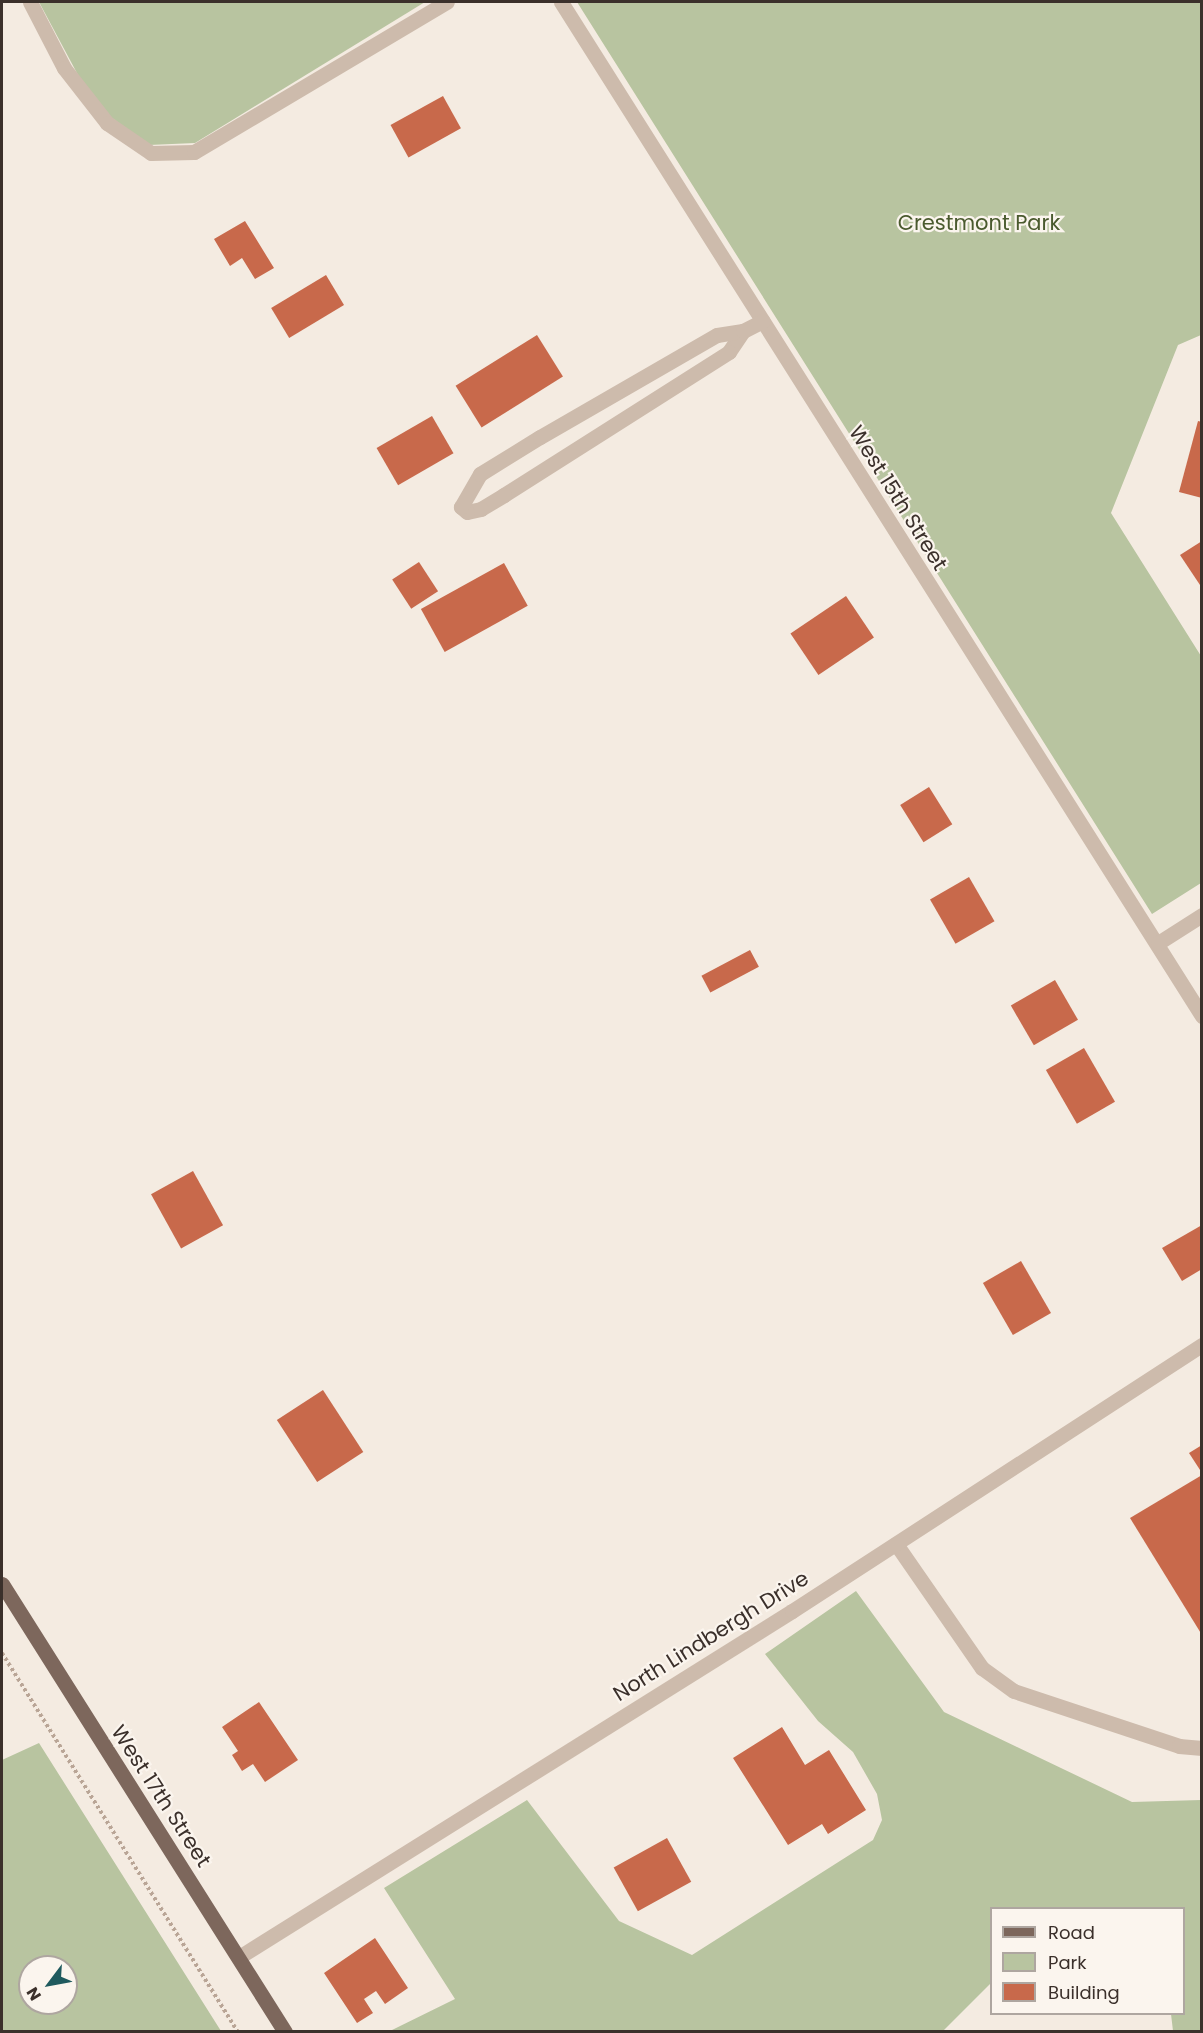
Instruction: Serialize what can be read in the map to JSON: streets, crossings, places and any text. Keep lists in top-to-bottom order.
{
  "streets": {
    "main road": ["West 17th Street"],
    "street": ["West 15th Street", "North Lindbergh Drive"]
  },
  "crossings": [
    ["North Lindbergh Drive", "West 17th Street"]
  ],
  "parks": ["Crestmont Park"],
  "legend": ["Road", "Park", "Building"],
  "north": "bottom left"
}
